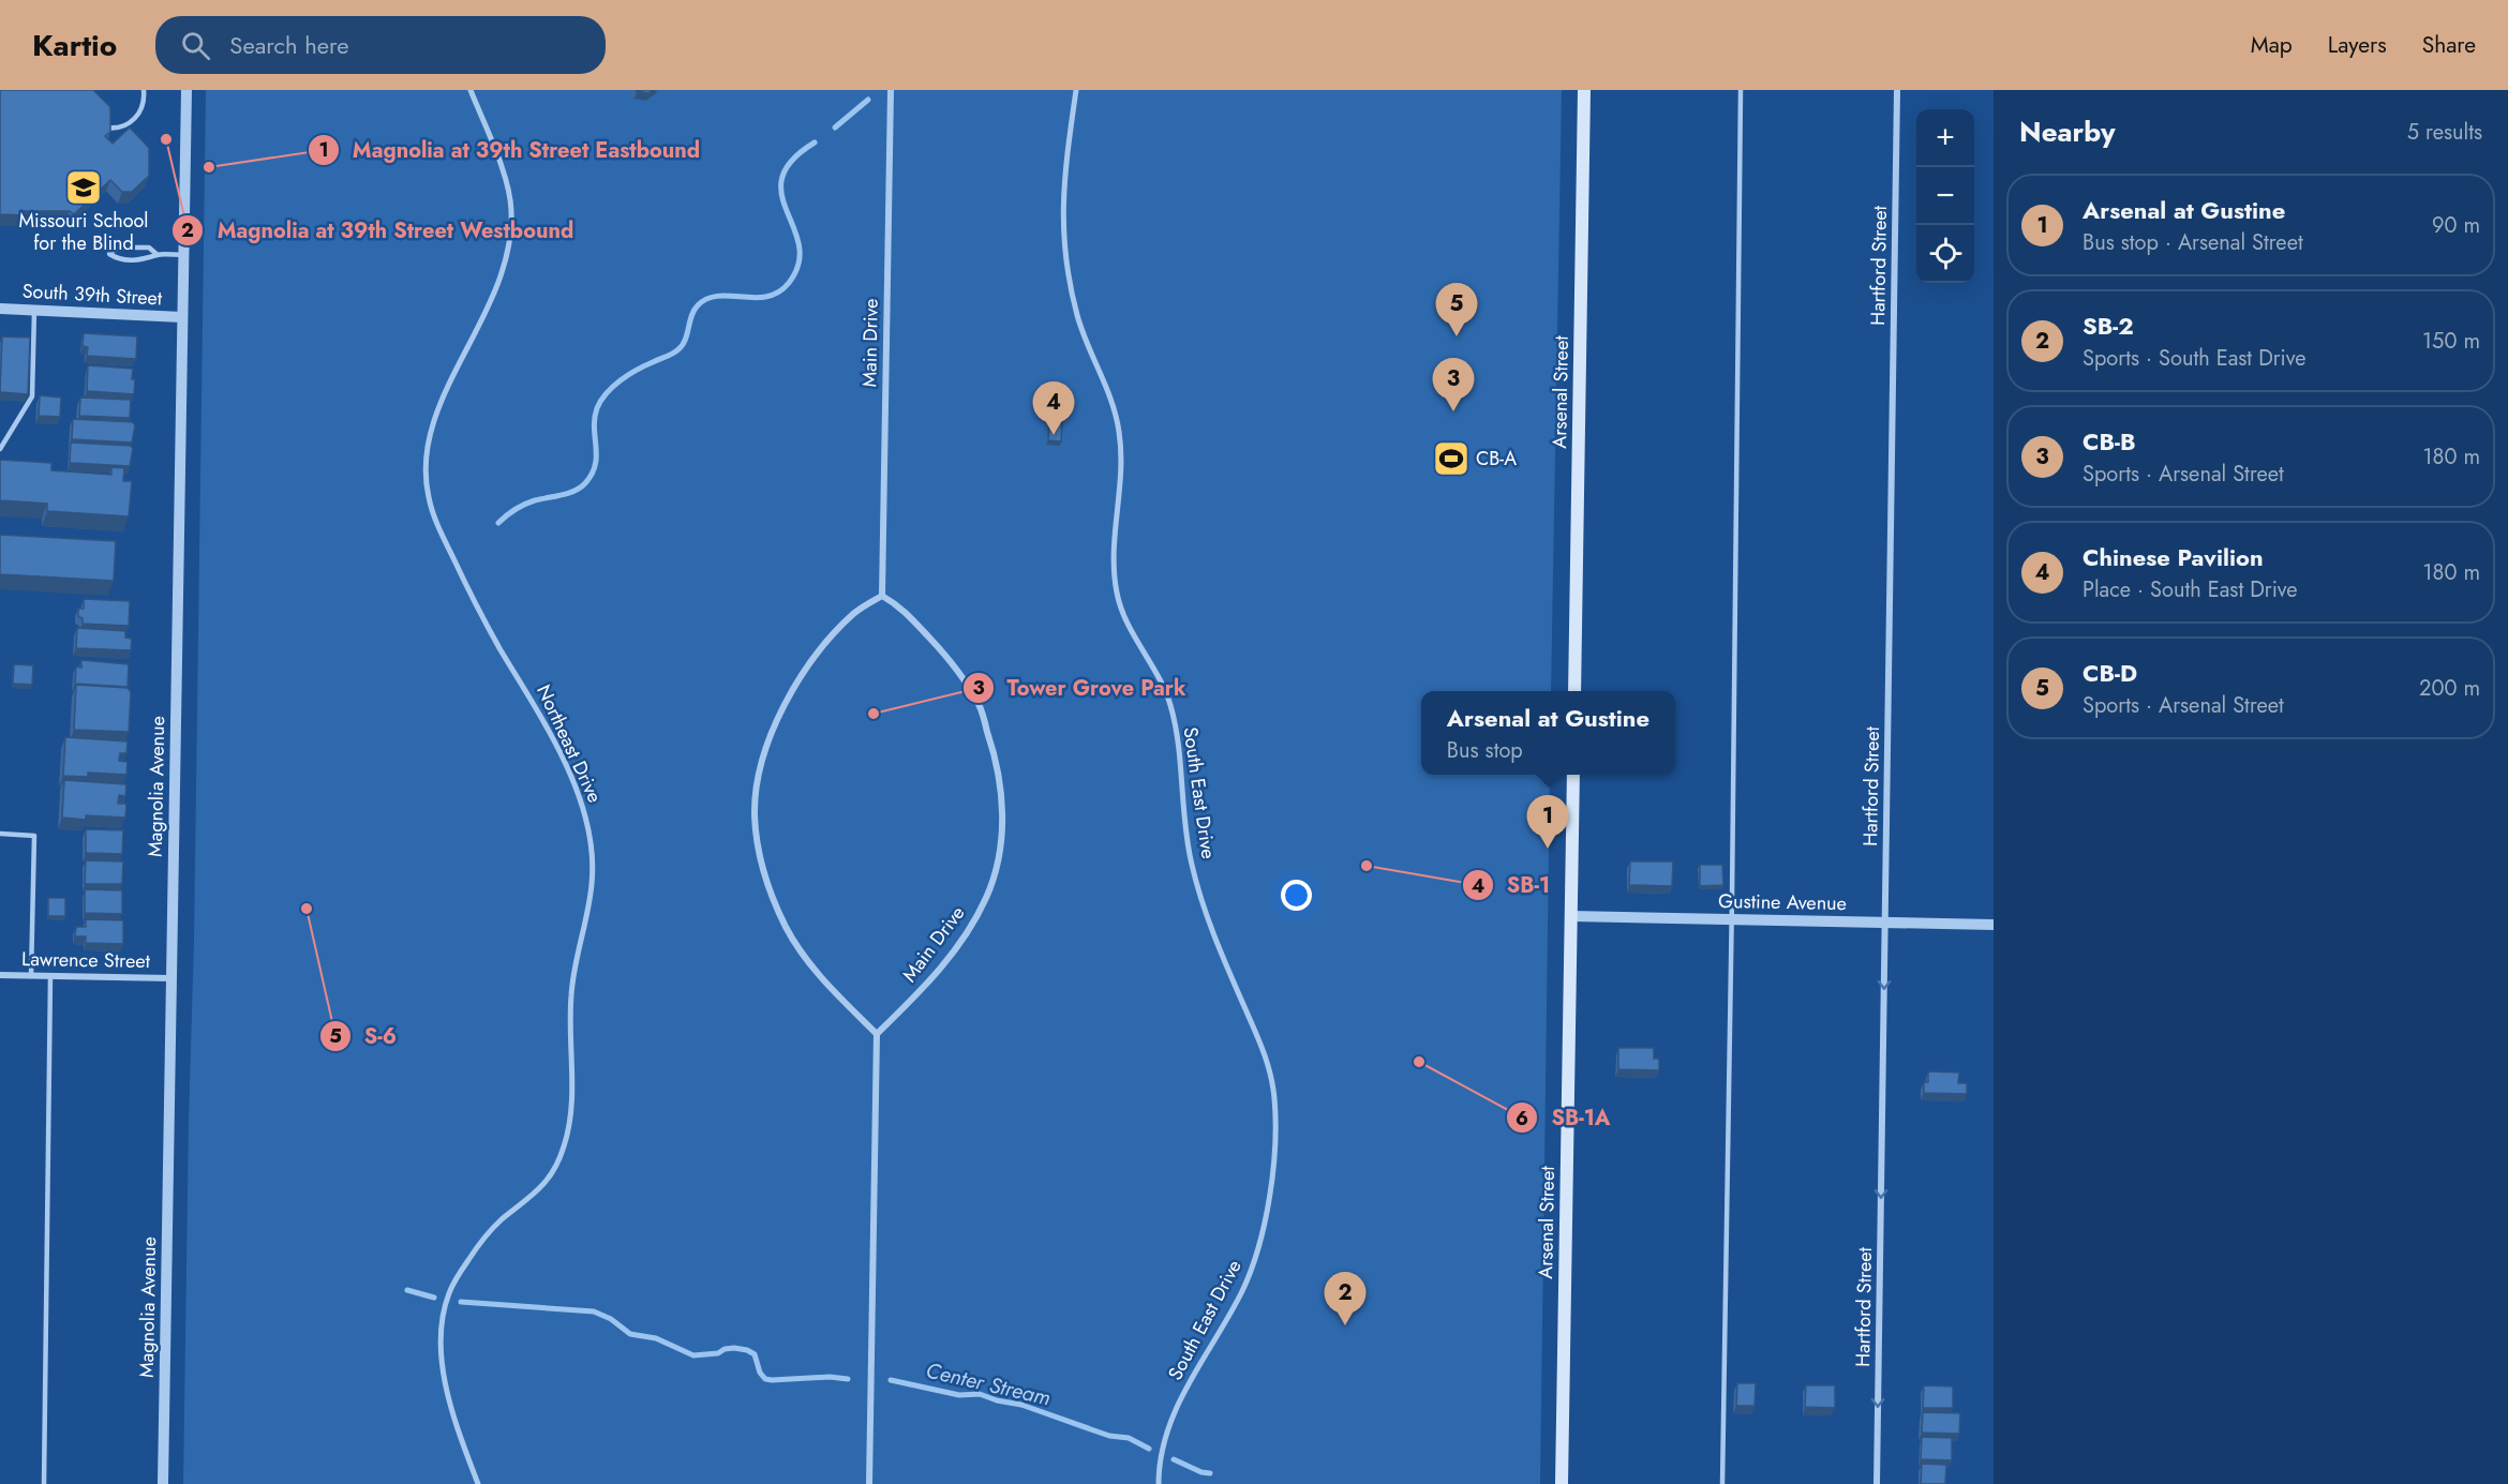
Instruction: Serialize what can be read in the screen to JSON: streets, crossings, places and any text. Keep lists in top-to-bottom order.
{
  "streets": {
    "main road": ["Arsenal Street"],
    "street": [
      "Hartford Street",
      "South 39th Street",
      "Main Drive",
      "Northeast Drive",
      "Magnolia Avenue",
      "South East Drive",
      "Gustine Avenue",
      "Lawrence Street"
    ]
  },
  "crossings": [
    ["Hartford Street", "Gustine Avenue"],
    ["South 39th Street", "Magnolia Avenue"],
    ["Arsenal Street", "Gustine Avenue"],
    ["Magnolia Avenue", "Lawrence Street"]
  ],
  "one_way": ["Hartford Street"],
  "water": ["Center Stream"],
  "places": {
    "other": [
      "Magnolia at 39th Street Westbound",
      "Magnolia at 39th Street Eastbound",
      "Tower Grove Park",
      "SB-1",
      "S-6",
      "SB-1A"
    ],
    "school or university": ["Missouri School for the Blind"],
    "sports": ["CB-A"]
  },
  "page": {
    "header": "Kartio",
    "search": "Search here",
    "nav": ["Map", "Layers", "Share"],
    "heading": ["Nearby", "5 results"],
    "map_buttons": ["+", "−"],
    "list": [
      {
        "mark": "1",
        "name": "Arsenal at Gustine",
        "note": "Bus stop · Arsenal Street",
        "value": "90 m"
      },
      {
        "mark": "2",
        "name": "SB-2",
        "note": "Sports · South East Drive",
        "value": "150 m"
      },
      {
        "mark": "3",
        "name": "CB-B",
        "note": "Sports · Arsenal Street",
        "value": "180 m"
      },
      {
        "mark": "4",
        "name": "Chinese Pavilion",
        "note": "Place · South East Drive",
        "value": "180 m"
      },
      {
        "mark": "5",
        "name": "CB-D",
        "note": "Sports · Arsenal Street",
        "value": "200 m"
      }
    ],
    "pins": [
      "5",
      "3",
      "4",
      "1",
      "2"
    ],
    "popup": ["Arsenal at Gustine", "Bus stop"]
  }
}
